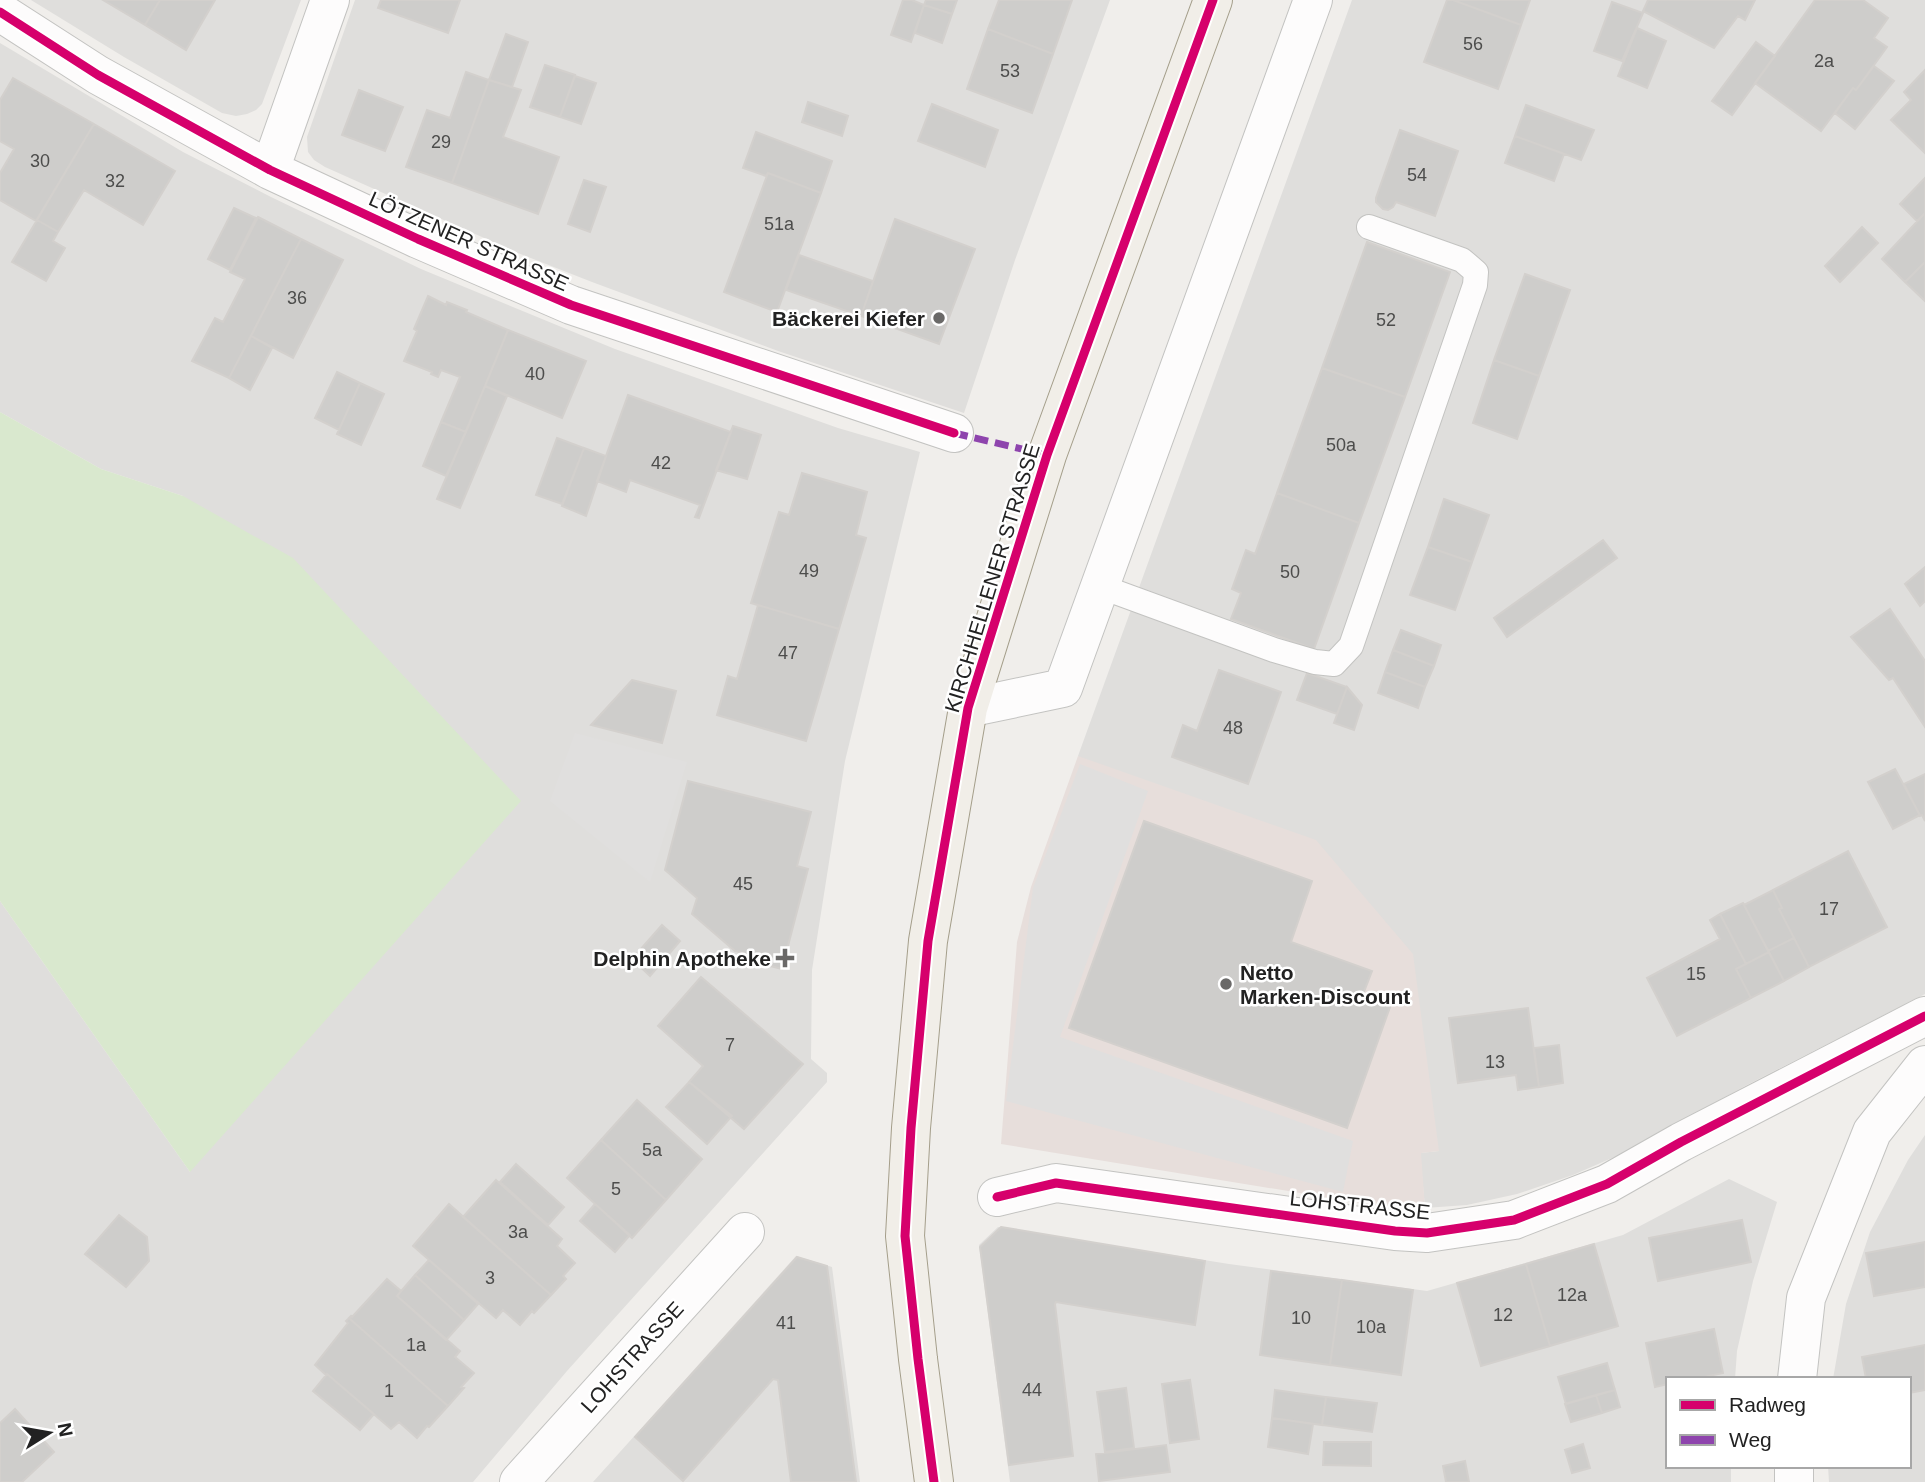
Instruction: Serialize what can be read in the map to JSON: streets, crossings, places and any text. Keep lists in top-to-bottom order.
{
  "streets": {
    "main road": ["KIRCHHELLENER STRASSE"],
    "street": ["LÖTZENER STRASSE", "LOHSTRASSE"]
  },
  "places": {
    "other": ["Bäckerei Kiefer", "Netto Marken-Discount"],
    "health": ["Delphin Apotheke"]
  },
  "house_numbers": [
    "56",
    "2a",
    "53",
    "29",
    "30",
    "54",
    "32",
    "51a",
    "36",
    "52",
    "40",
    "50a",
    "42",
    "49",
    "50",
    "47",
    "48",
    "45",
    "17",
    "15",
    "7",
    "13",
    "5a",
    "5",
    "3a",
    "3",
    "12a",
    "12",
    "10",
    "41",
    "10a",
    "1a",
    "44",
    "1"
  ],
  "legend": ["Radweg", "Weg"],
  "north": "right"
}
